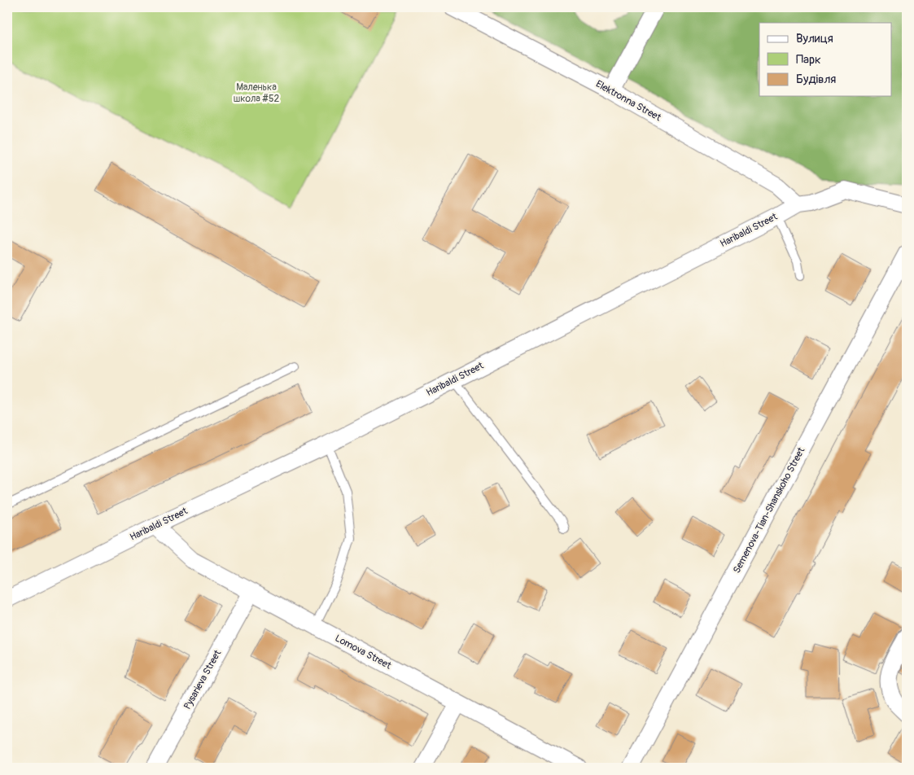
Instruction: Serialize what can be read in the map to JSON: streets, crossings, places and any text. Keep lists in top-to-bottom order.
{
  "streets": {
    "street": [
      "Elektronna Street",
      "Haribaldi Street",
      "Semenova-Tian-Shanskoho Street",
      "Lomova Street",
      "Pysarieva Street"
    ]
  },
  "crossings": [
    ["Elektronna Street", "Haribaldi Street"],
    ["Haribaldi Street", "Lomova Street"],
    ["Lomova Street", "Pysarieva Street"]
  ],
  "parks": ["Маленька школа #52"],
  "legend": ["Вулиця", "Парк", "Будівля"]
}
